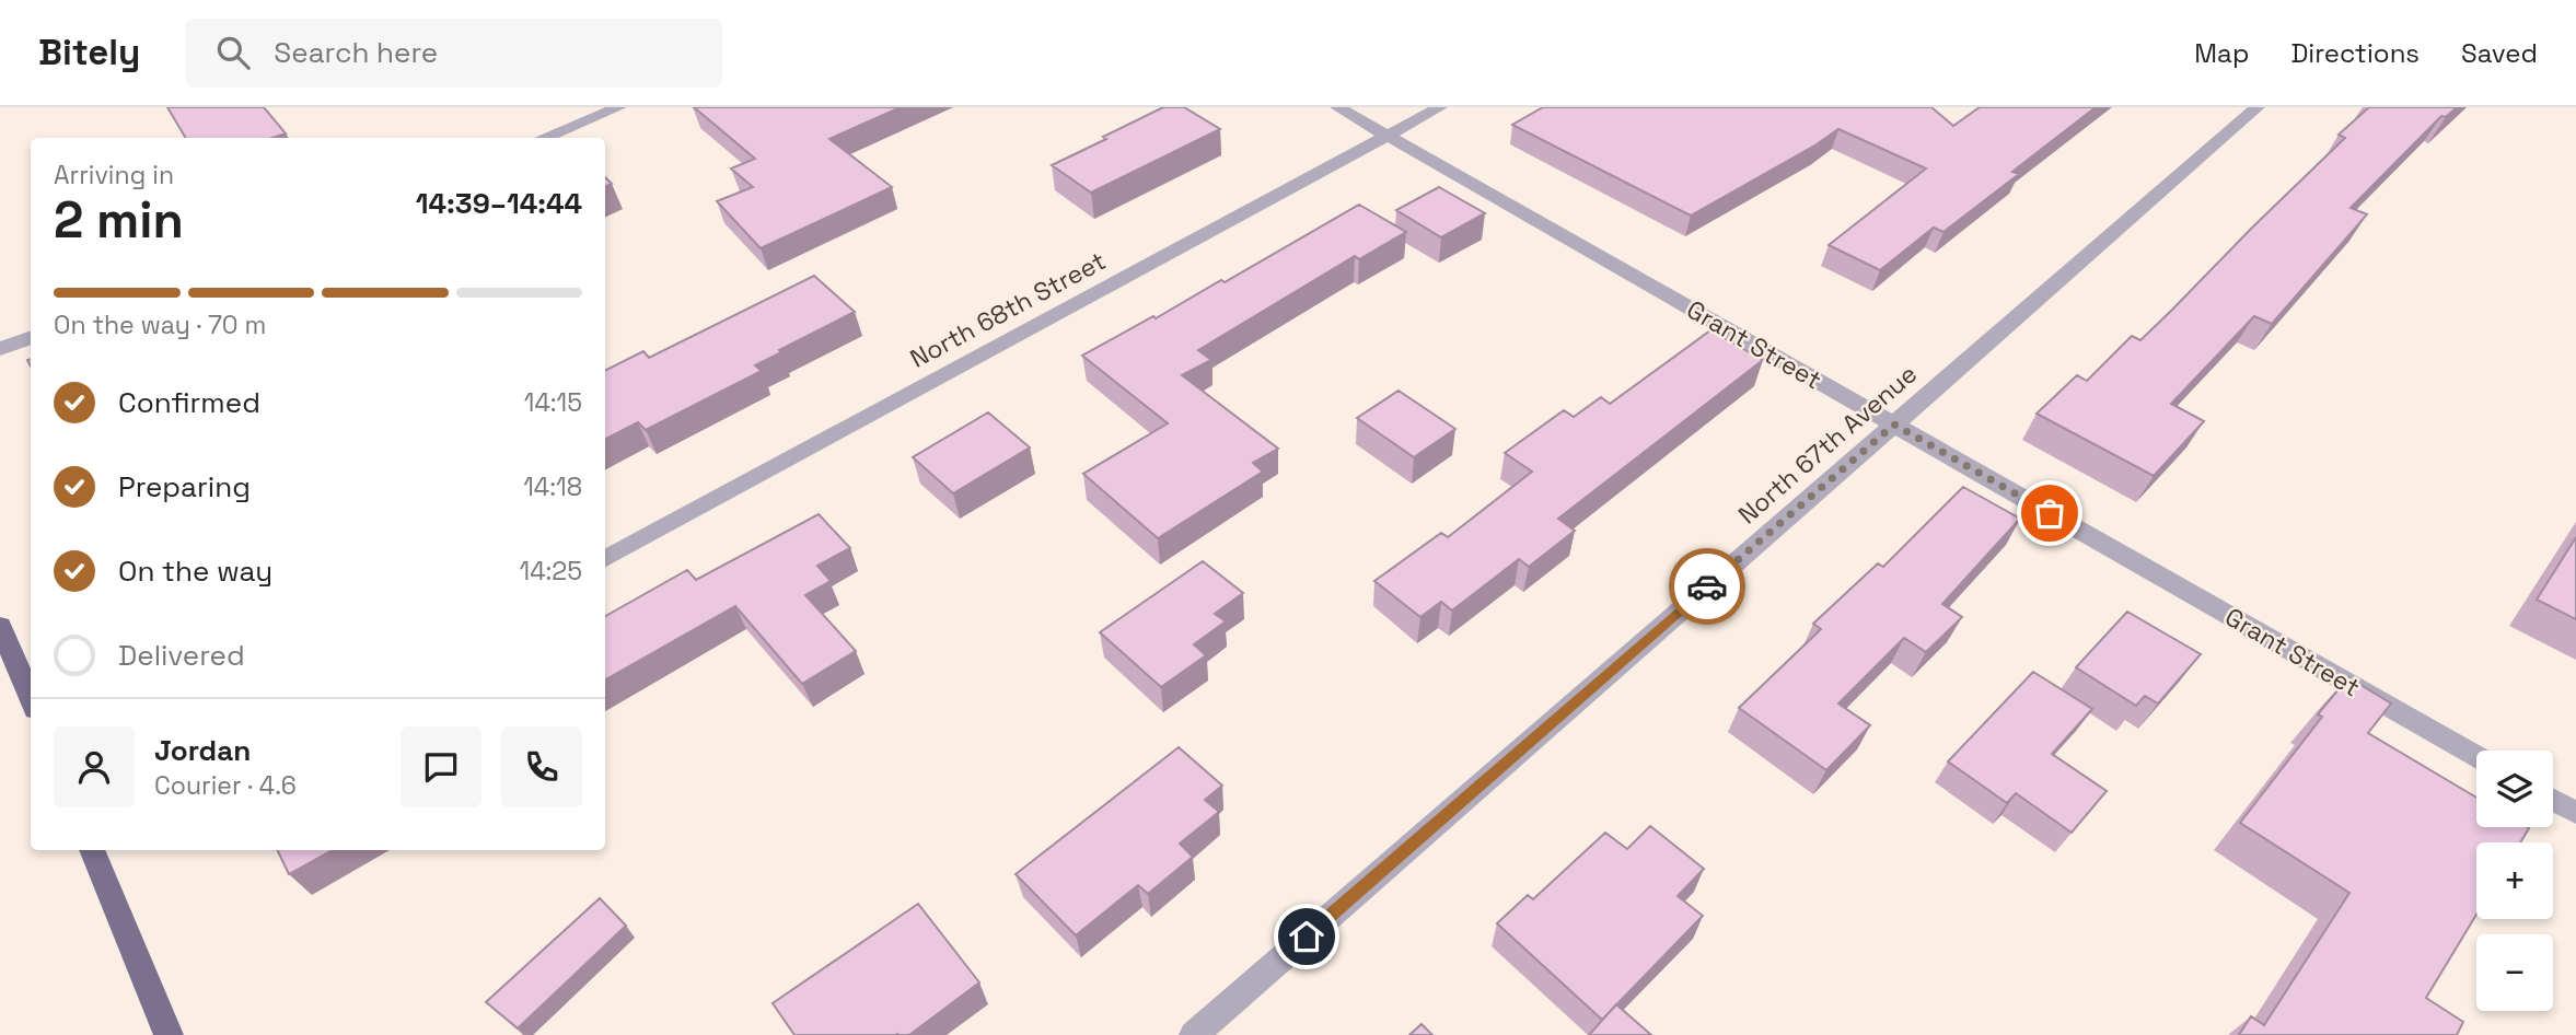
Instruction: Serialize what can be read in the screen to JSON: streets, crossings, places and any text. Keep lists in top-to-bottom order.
{
  "streets": {
    "street": ["North 68th Street", "Grant Street", "North 67th Avenue"]
  },
  "crossings": [
    ["North 68th Street", "Grant Street"],
    ["Grant Street", "North 67th Avenue"]
  ],
  "page": {
    "header": "Bitely",
    "search": "Search here",
    "nav": ["Map", "Directions", "Saved"],
    "heading": ["2 min", "Arriving in", "14:39–14:44"],
    "panel": ["Jordan", "Courier · 4.6"],
    "bar": "On the way · 70 m",
    "list": [
      ["Confirmed", "14:15"],
      ["Preparing", "14:18"],
      ["On the way", "14:25"],
      "Delivered"
    ],
    "map_buttons": ["+", "−"]
  }
}
